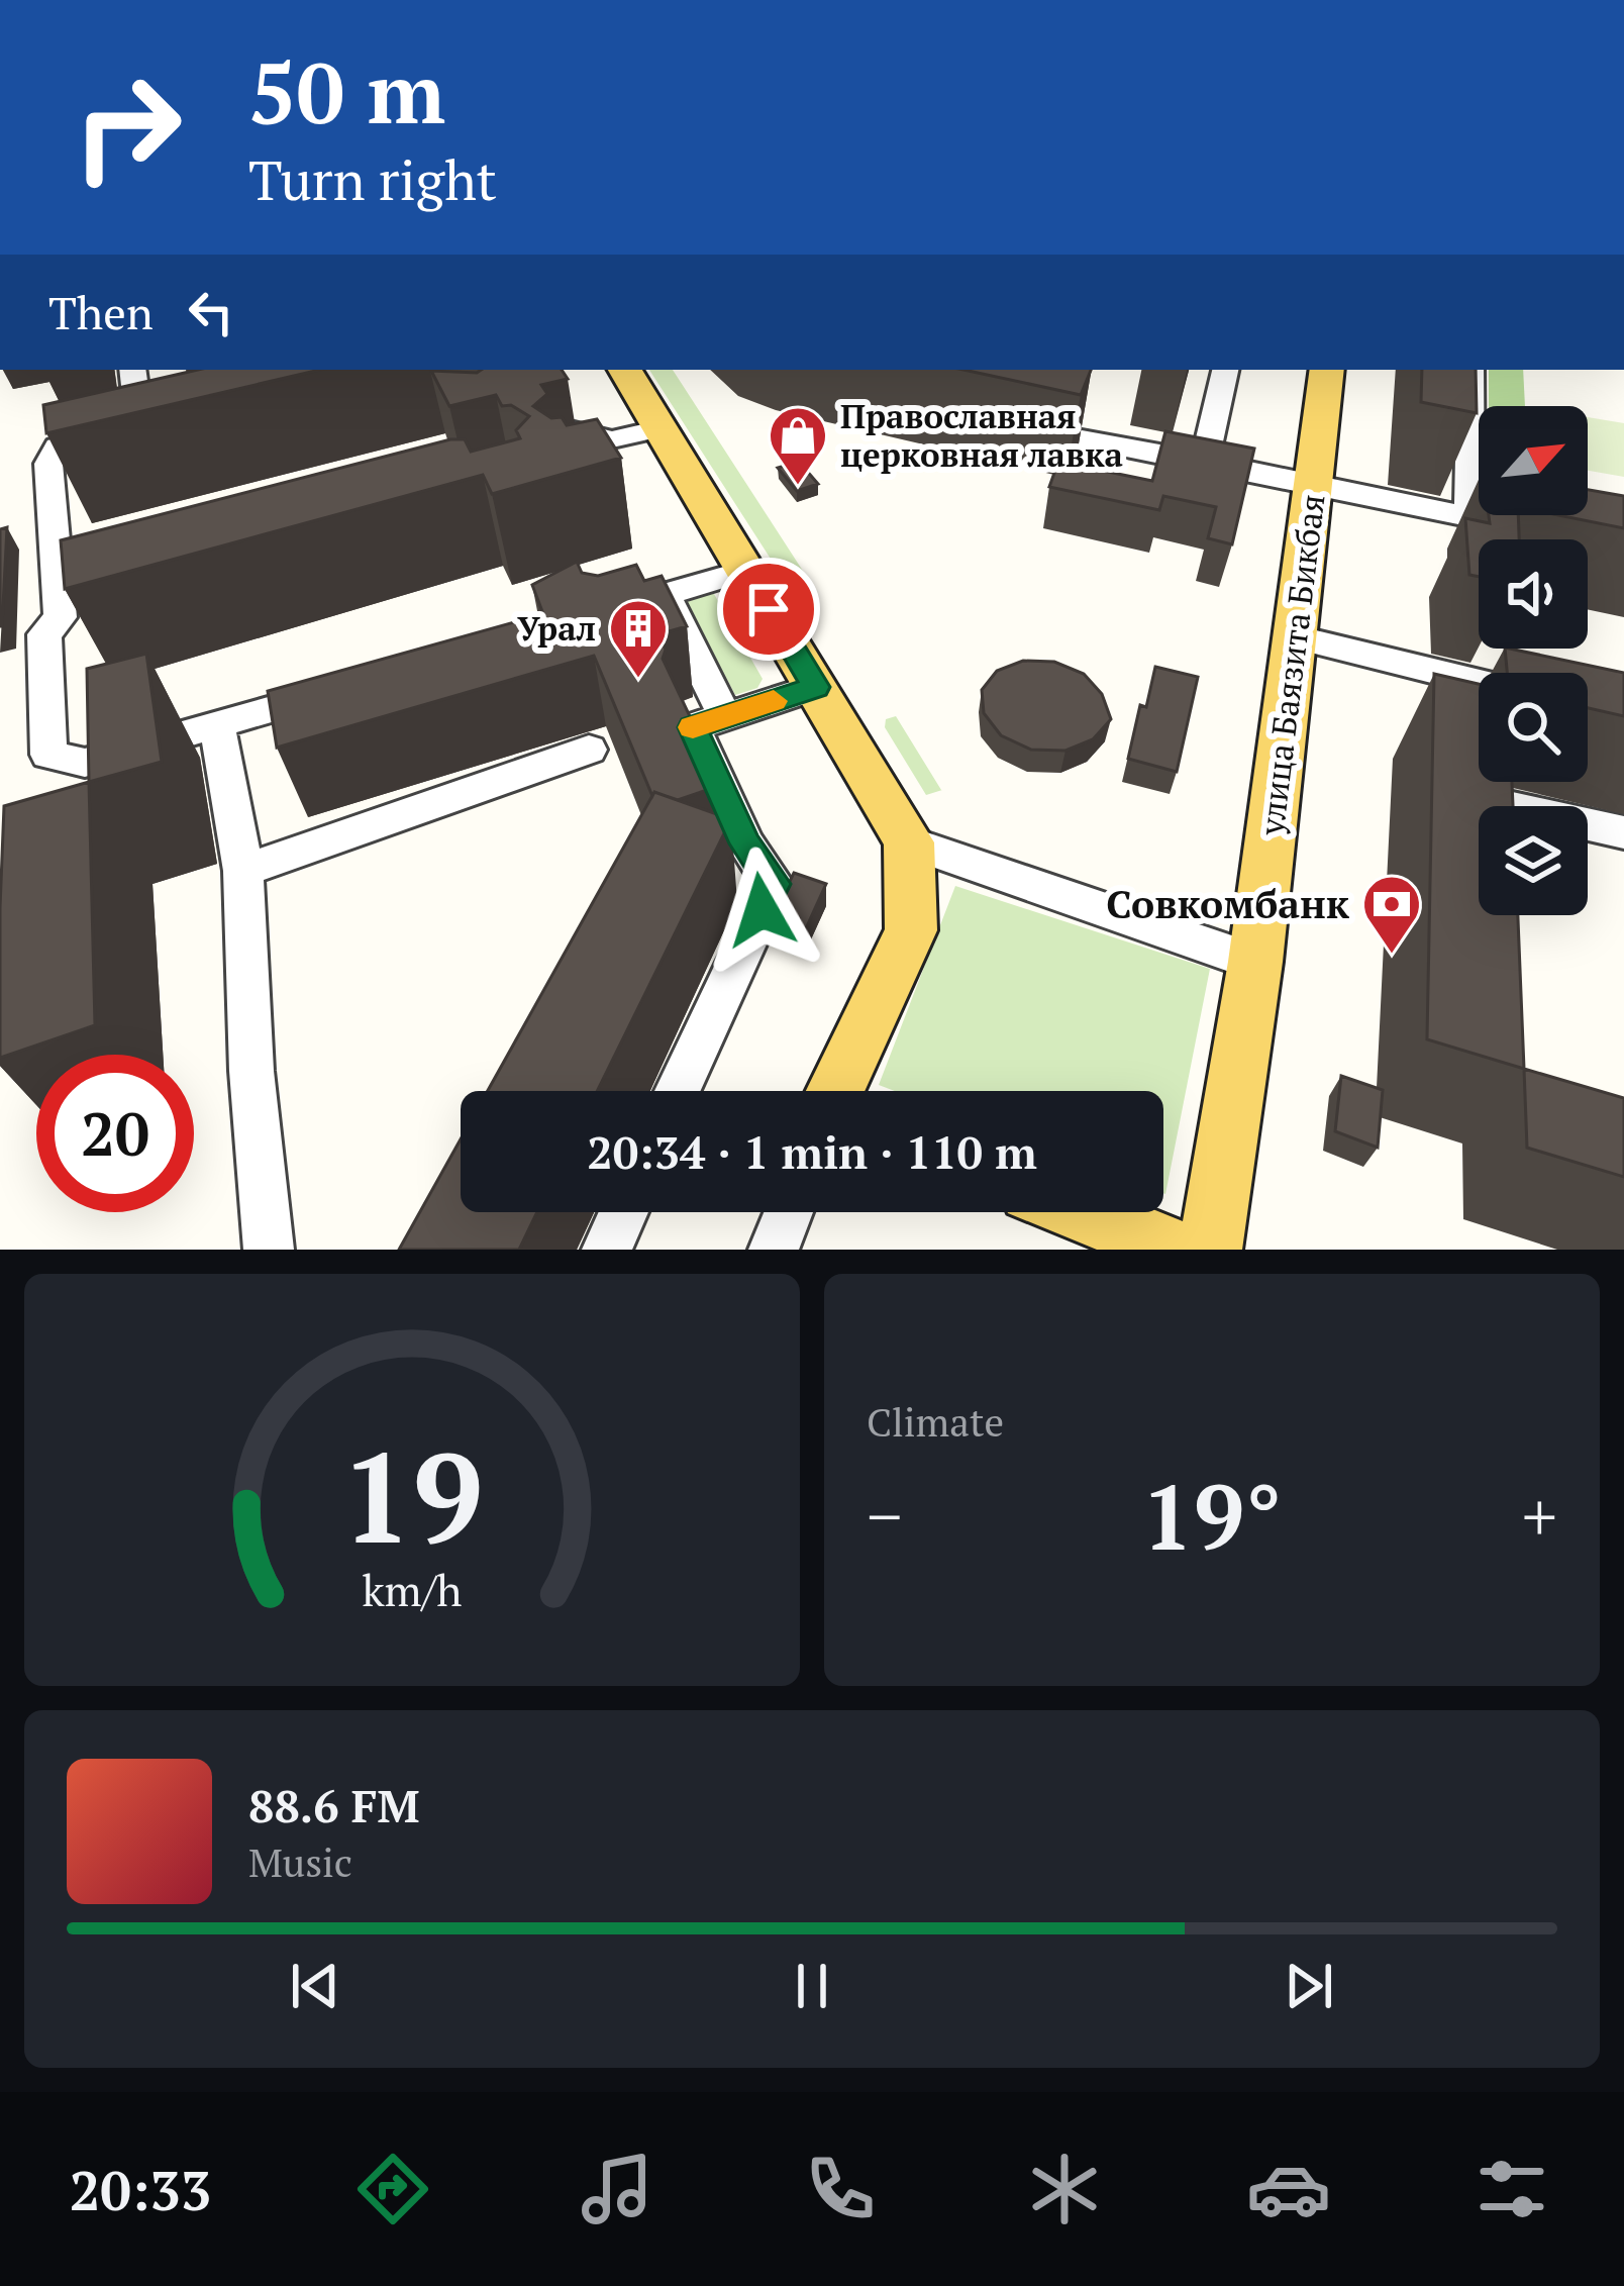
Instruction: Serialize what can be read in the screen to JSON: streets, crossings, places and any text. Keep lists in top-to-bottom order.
{
  "streets": {
    "main road": ["улица Баязита Бикбая"]
  },
  "places": {
    "shop": ["Православная церковная лавка"],
    "building": ["Урал"],
    "bank": ["Совкомбанк"]
  },
  "north": "top right",
  "page": {
    "turn": ["50 m", "Turn right"],
    "then": "Then",
    "limit": "20",
    "trip": "20:34 · 1 min · 110 m",
    "tile": "Climate",
    "heat": ["−", "19°", "+"],
    "song": ["88.6 FM", "Music"],
    "tabs": "20:33",
    "gauge": ["19", "km/h"]
  }
}
